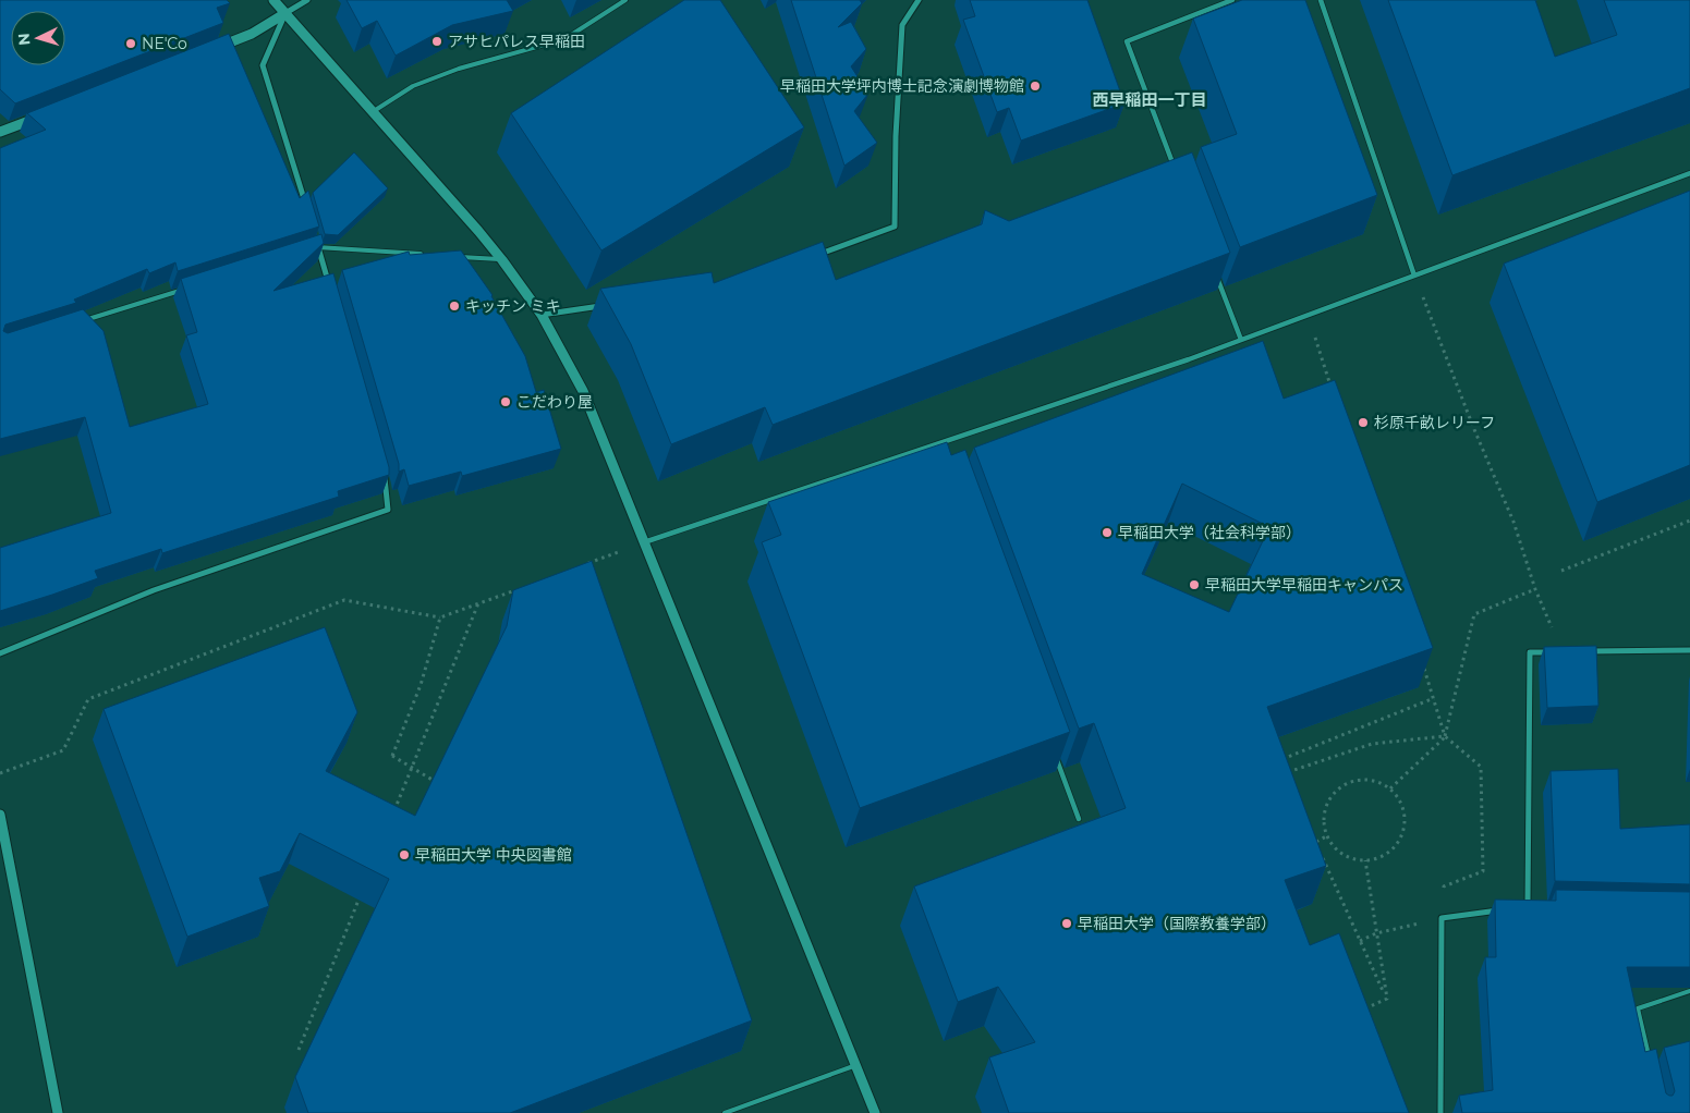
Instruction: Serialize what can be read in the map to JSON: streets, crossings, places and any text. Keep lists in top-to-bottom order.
{
  "districts": ["西早稲田一丁目"],
  "places": [
    "アサヒパレス早稲田",
    "NE'Co",
    "早稲田大学坪内博士記念演劇博物館",
    "キッチン ミキ",
    "こだわり屋",
    "杉原千畝レリーフ",
    "早稲田大学（社会科学部）",
    "早稲田大学早稲田キャンパス",
    "早稲田大学 中央図書館",
    "早稲田大学（国際教養学部）"
  ],
  "north": "left"
}
